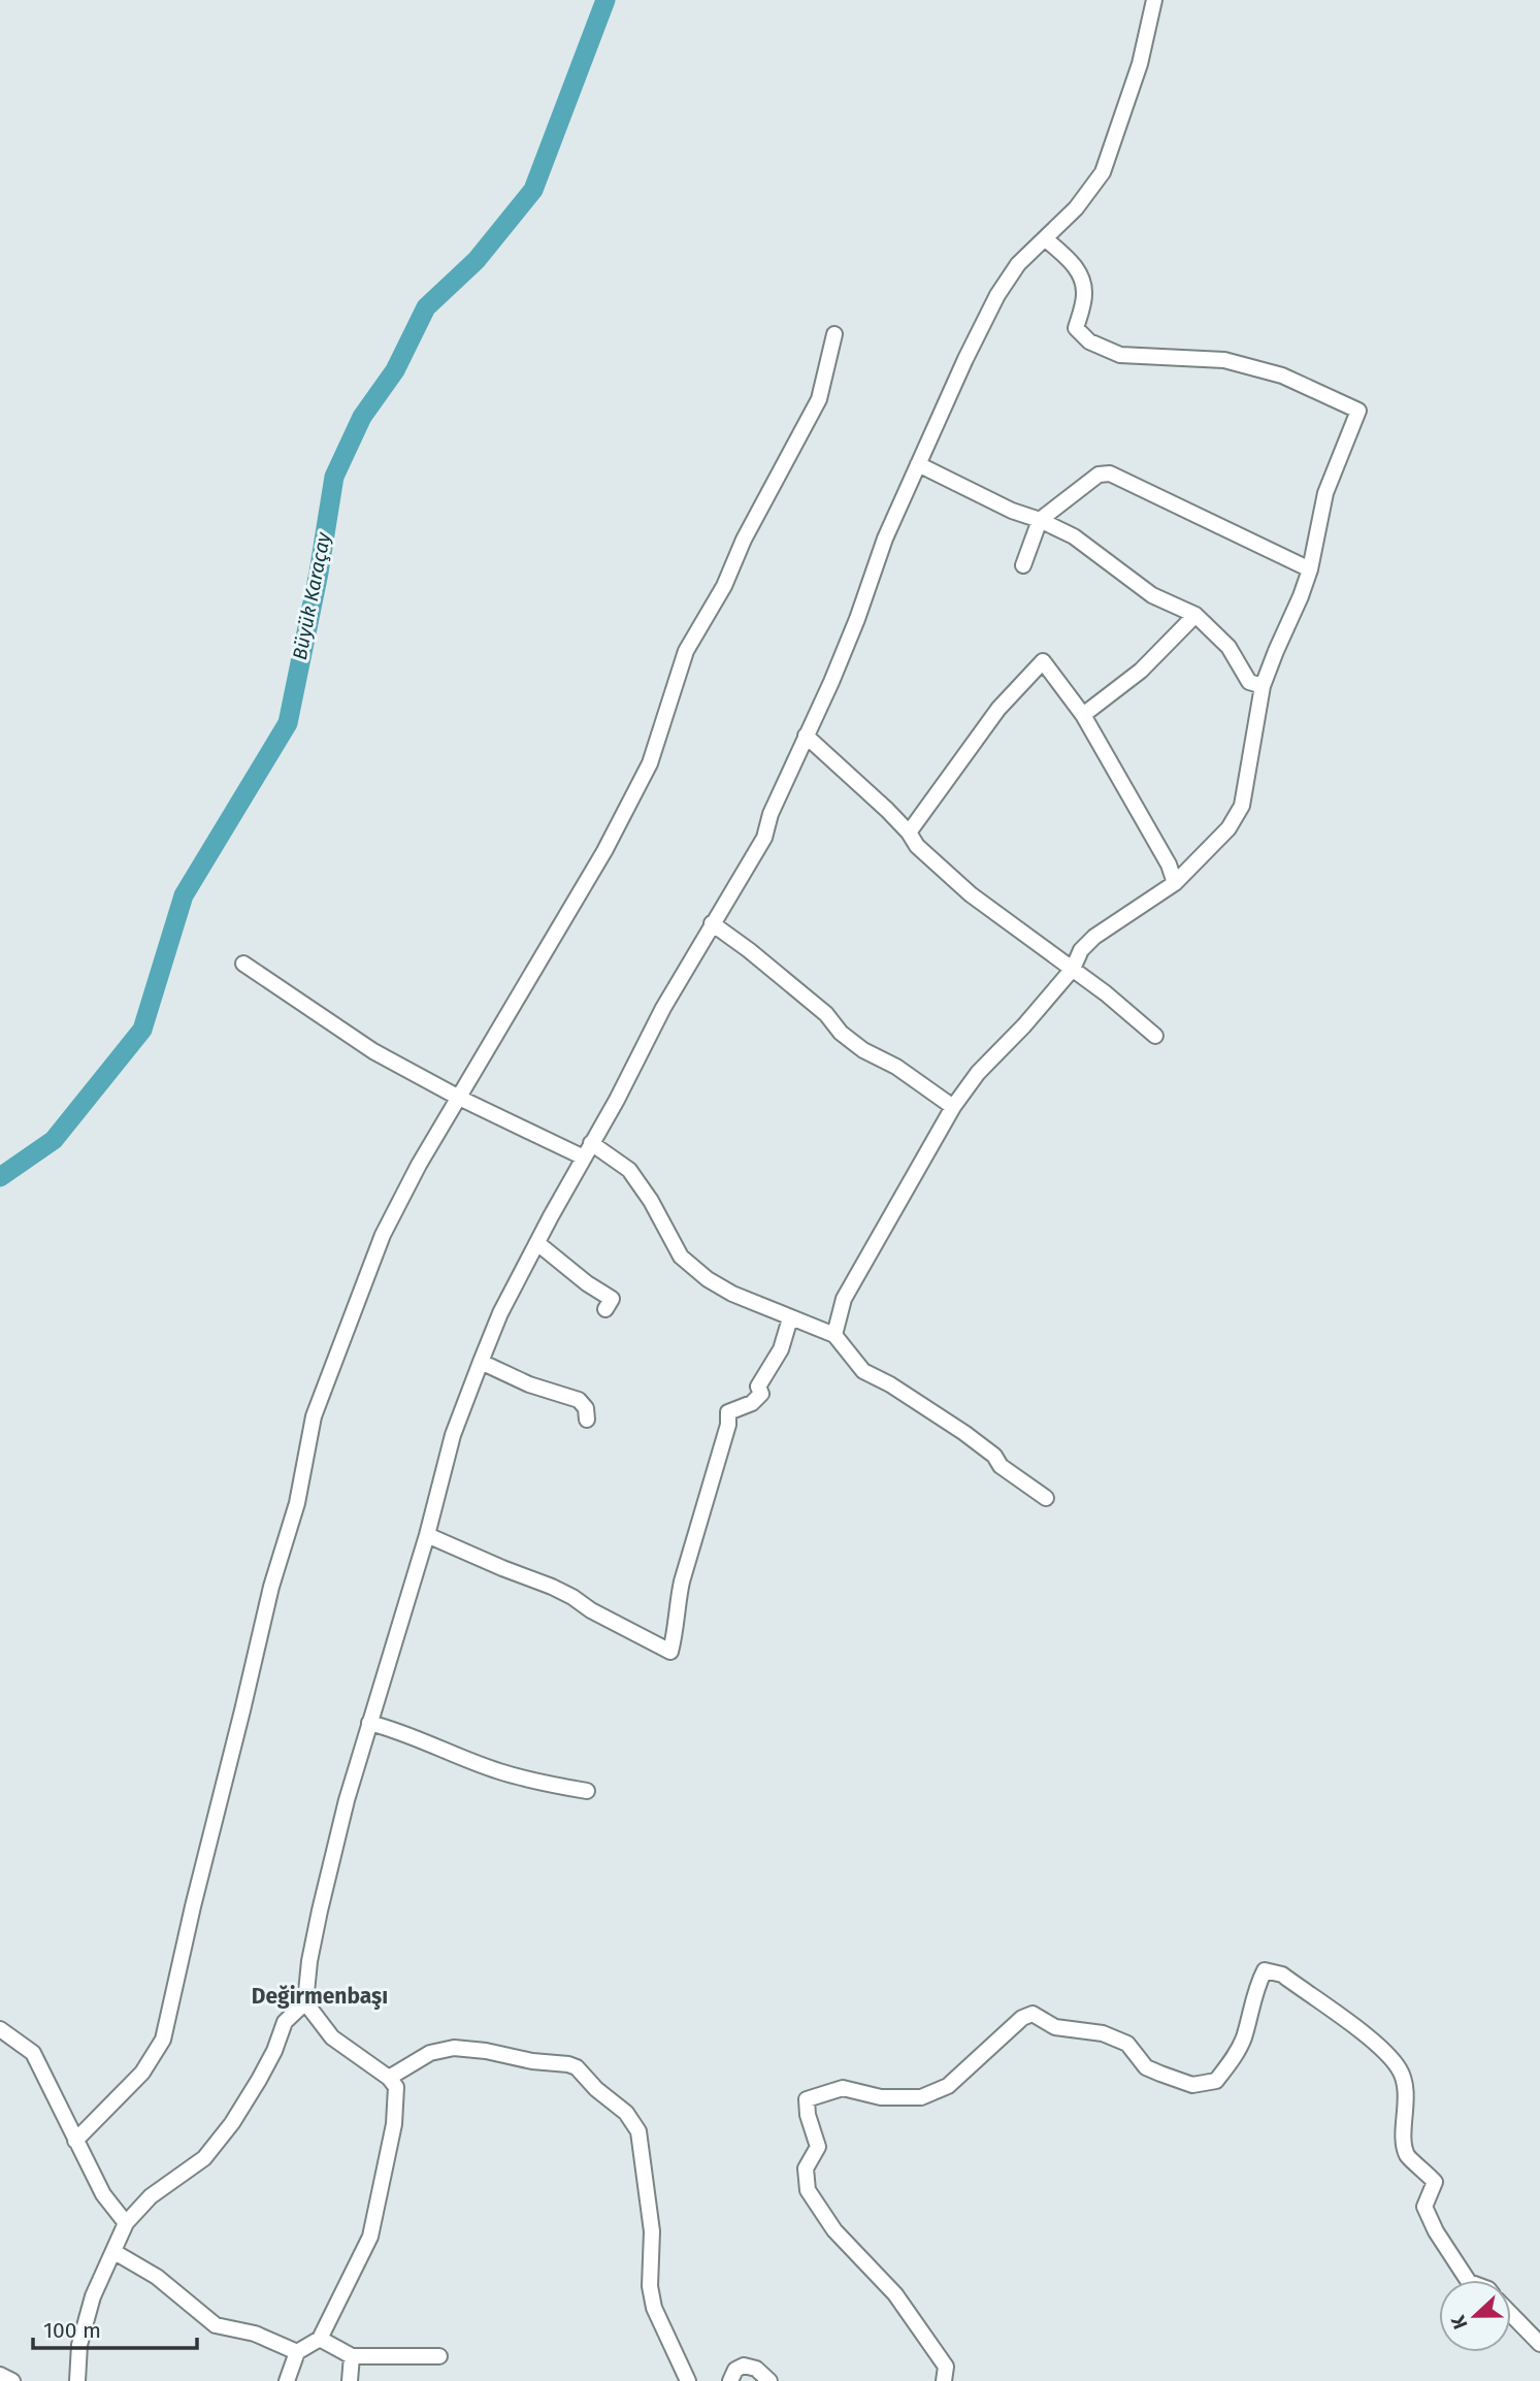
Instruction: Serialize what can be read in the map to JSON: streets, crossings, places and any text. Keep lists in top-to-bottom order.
{
  "districts": ["Değirmenbaşı"],
  "water": ["Büyük Karaçay"],
  "scale_bar": "100 m",
  "north": "left"
}
